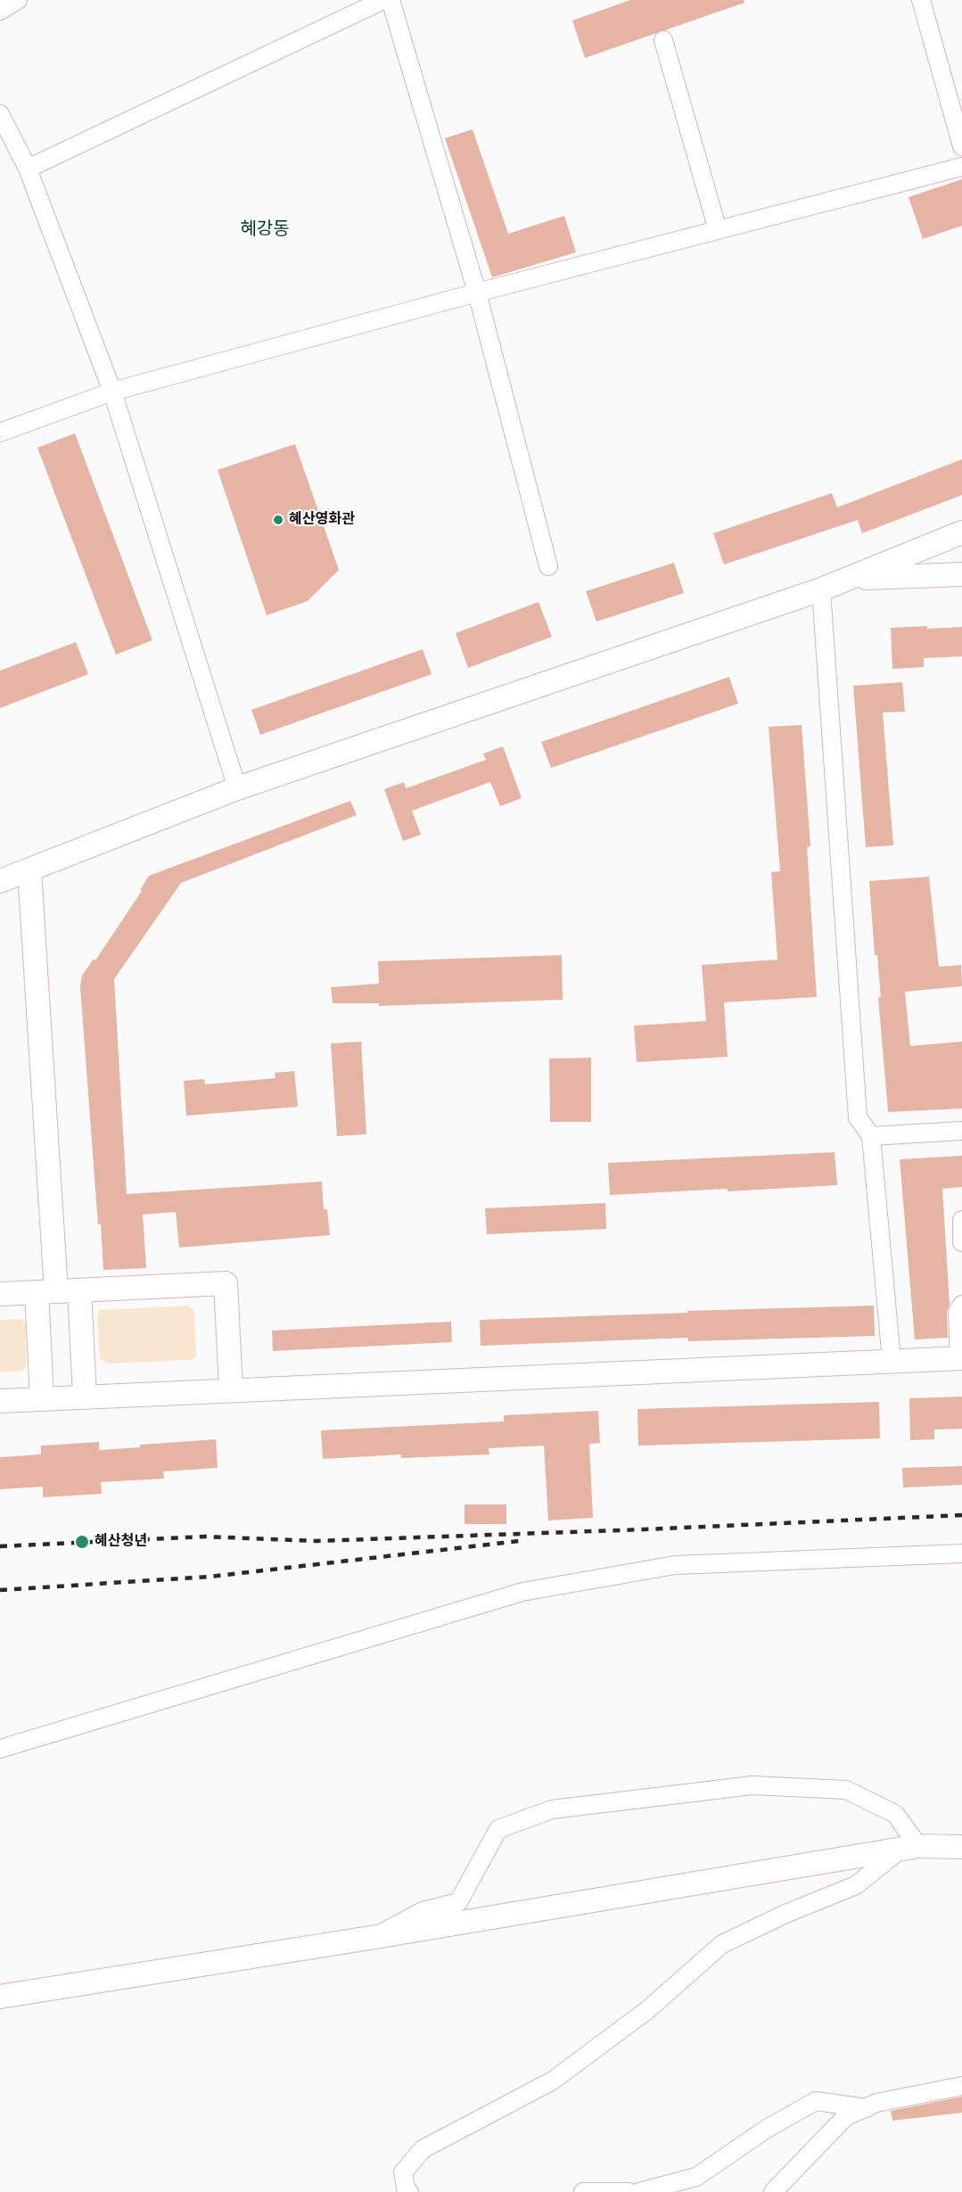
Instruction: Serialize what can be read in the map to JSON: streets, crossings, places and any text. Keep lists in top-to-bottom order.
{
  "districts": ["혜강동"],
  "places": ["혜산영화관", "혜산청년"]
}
